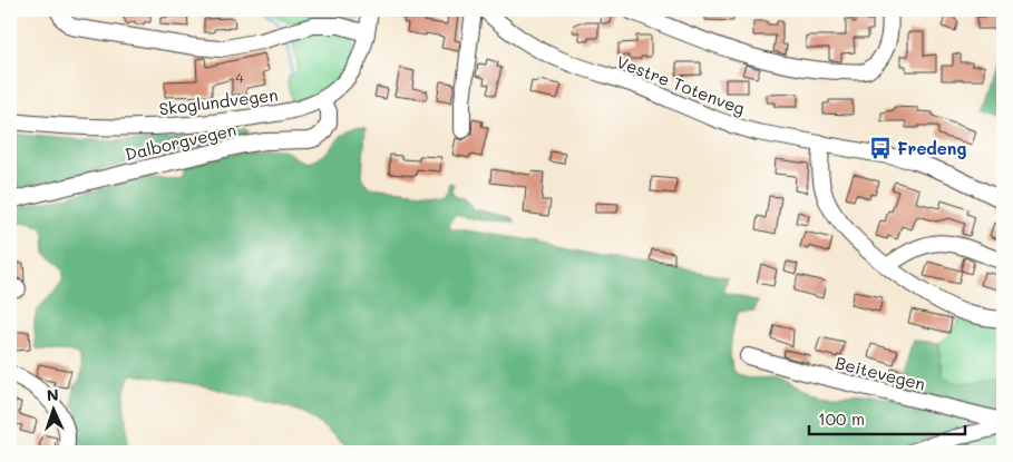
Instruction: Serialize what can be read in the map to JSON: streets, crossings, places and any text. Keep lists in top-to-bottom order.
{
  "streets": {
    "street": [
      "Vestre Totenveg",
      "Skoglundvegen",
      "Dalborgvegen",
      "Beitevegen"
    ]
  },
  "crossings": [
    ["Skoglundvegen", "Dalborgvegen"]
  ],
  "places": {
    "bus stop": ["Fredeng"]
  },
  "house_numbers": ["4"],
  "scale_bar": "100 m",
  "north": "top"
}
